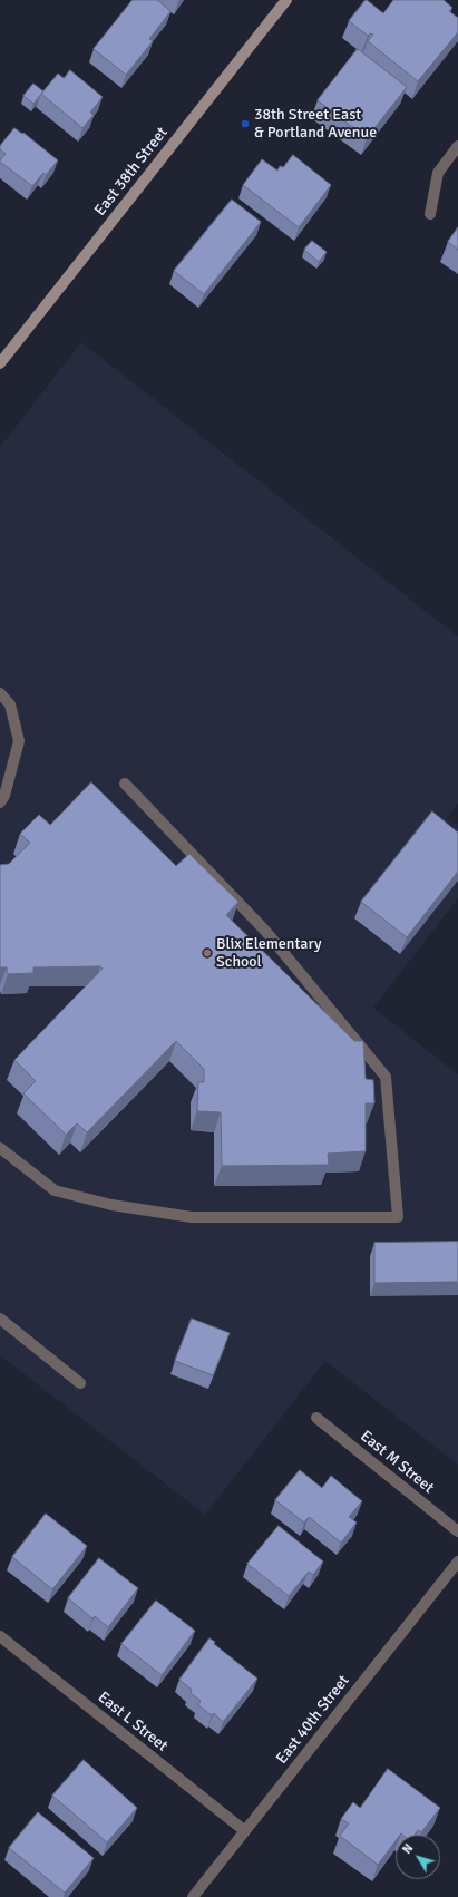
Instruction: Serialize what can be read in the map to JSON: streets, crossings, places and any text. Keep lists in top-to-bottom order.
{
  "streets": {
    "main road": ["East 38th Street"],
    "street": ["East M Street", "East 40th Street", "East L Street"]
  },
  "crossings": [
    ["East 40th Street", "East L Street"]
  ],
  "places": ["38th Street East & Portland Avenue", "Blix Elementary School"],
  "north": "top left"
}
